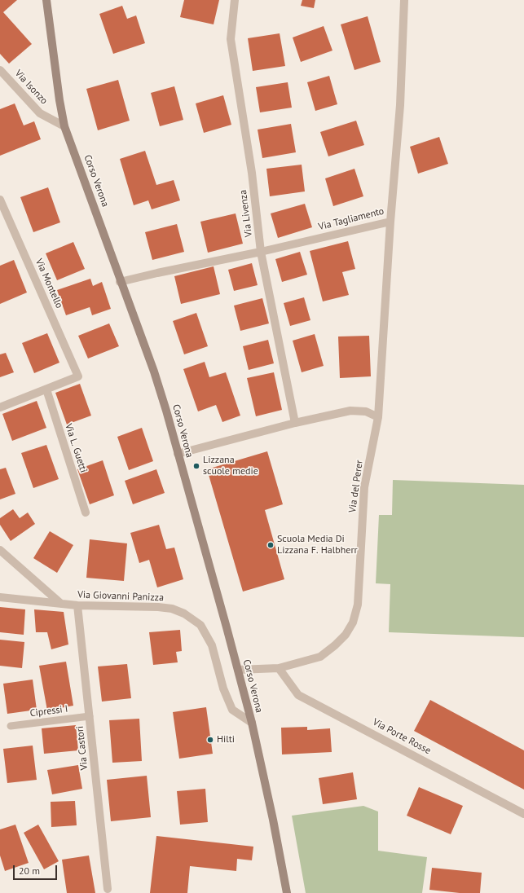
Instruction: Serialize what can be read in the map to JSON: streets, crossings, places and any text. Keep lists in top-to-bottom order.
{
  "streets": {
    "main road": ["Corso Verona"],
    "street": [
      "Via Isonzo",
      "Via Livenza",
      "Via Tagliamento",
      "Via Montello",
      "Via L. Guetti",
      "Via del Perer",
      "Via Giovanni Panizza",
      "Via Porte Rosse",
      "Via Castori"
    ],
    "lane": ["Cipressi I"]
  },
  "crossings": [
    ["Via Isonzo", "Corso Verona"],
    ["Corso Verona", "Via Tagliamento"],
    ["Corso Verona", "Via del Perer"],
    ["Corso Verona", "Via Giovanni Panizza"],
    ["Via Livenza", "Via Tagliamento"],
    ["Via Tagliamento", "Via del Perer"],
    ["Via Montello", "Via L. Guetti"],
    ["Via del Perer", "Via Porte Rosse"],
    ["Via Giovanni Panizza", "Via Castori"],
    ["Cipressi I", "Via Castori"]
  ],
  "places": ["Lizzana scuole medie", "Scuola Media Di Lizzana F. Halbherr", "Hilti"],
  "scale_bar": "20 m"
}
